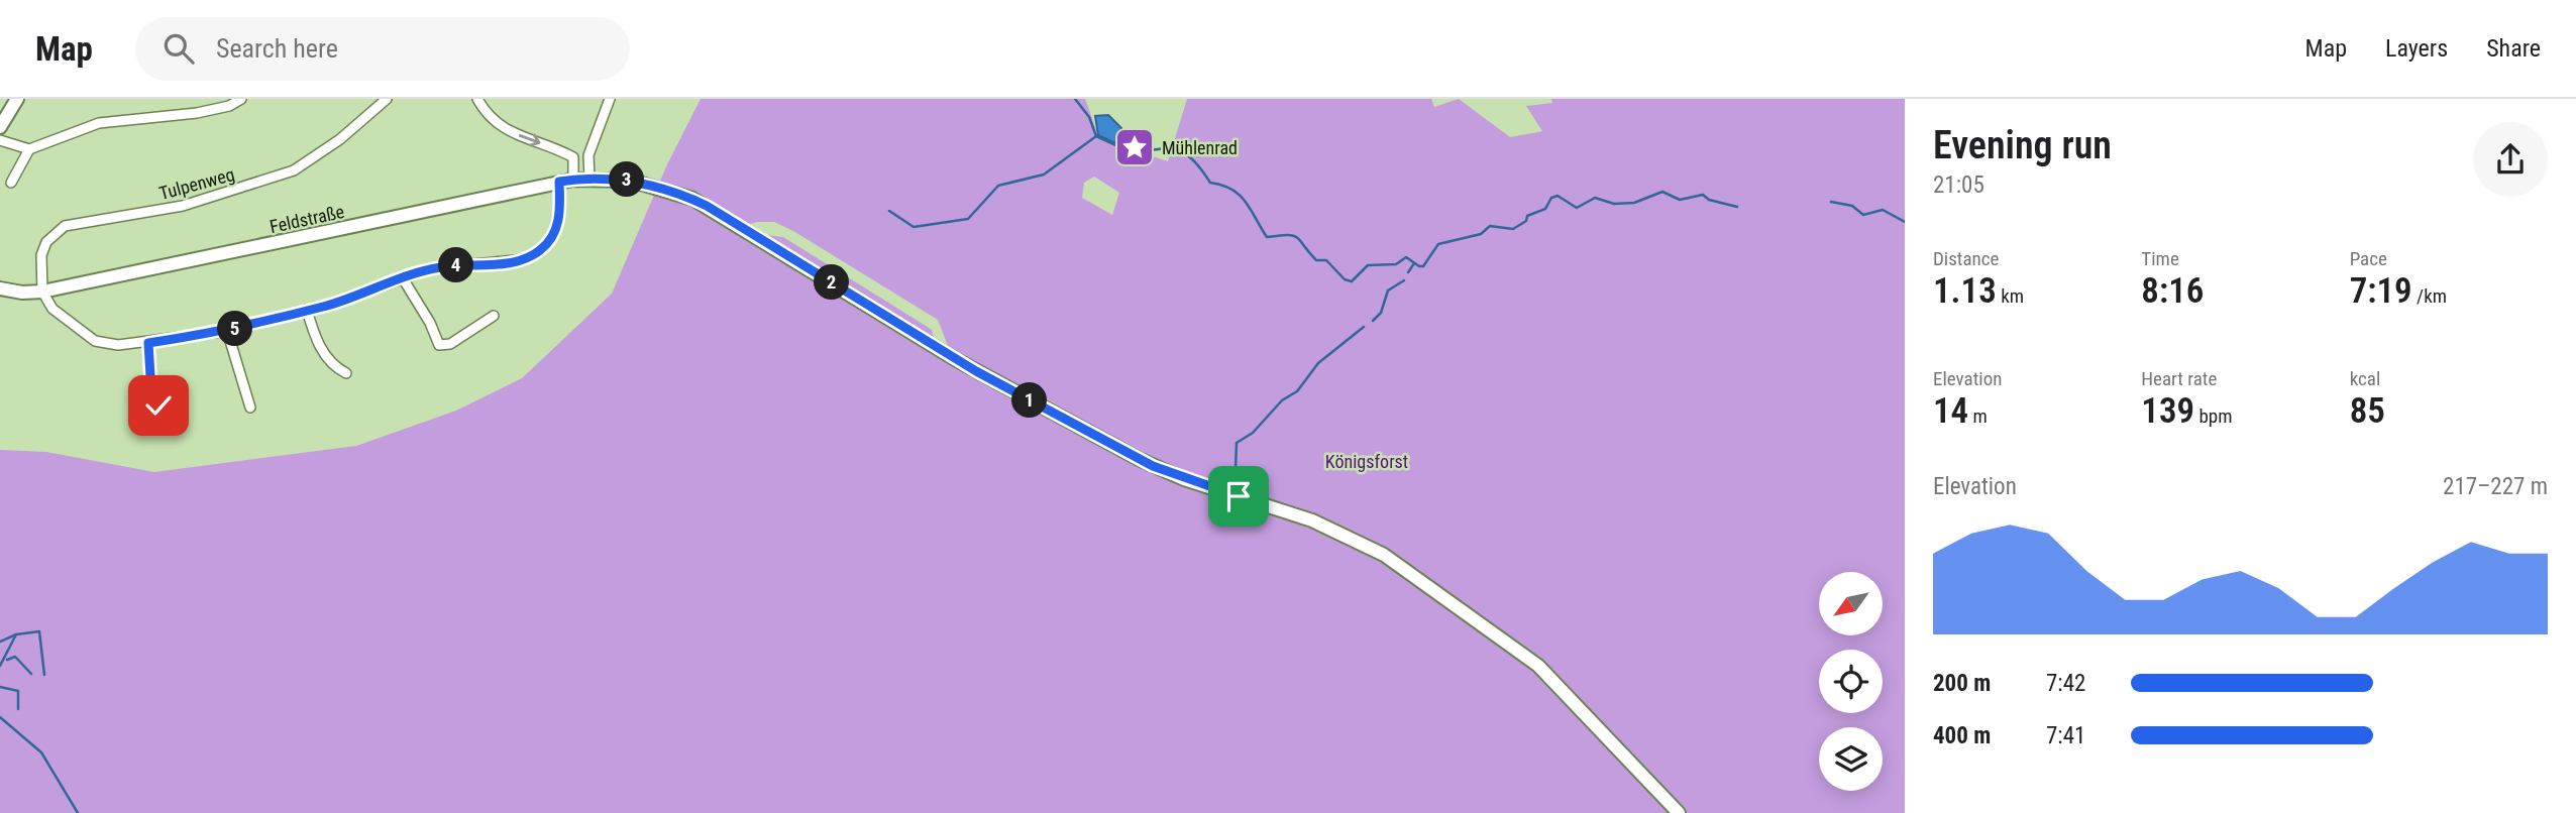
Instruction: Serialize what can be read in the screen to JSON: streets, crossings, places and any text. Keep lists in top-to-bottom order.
{
  "streets": {
    "main road": ["Feldstraße"],
    "street": ["Tulpenweg"]
  },
  "crossings": [
    ["Tulpenweg", "Feldstraße"]
  ],
  "parks": ["Königsforst"],
  "places": {
    "place": ["Mühlenrad"]
  },
  "north": "bottom left",
  "page": {
    "header": "Map",
    "search": "Search here",
    "nav": ["Map", "Layers", "Share"],
    "heading": ["Evening run", "21:05"],
    "pins": [
      "3",
      "4",
      "2",
      "5",
      "1"
    ],
    "stats": [
      ["Distance", "1.13 km"],
      ["Time", "8:16"],
      ["Pace", "7:19 /km"],
      ["Elevation", "14 m"],
      ["Heart rate", "139 bpm"],
      ["kcal", "85"]
    ],
    "chart": ["Elevation", "217–227 m"],
    "list": [
      {
        "name": "200 m",
        "note": "7:42"
      },
      {
        "name": "400 m",
        "note": "7:41"
      }
    ]
  }
}
